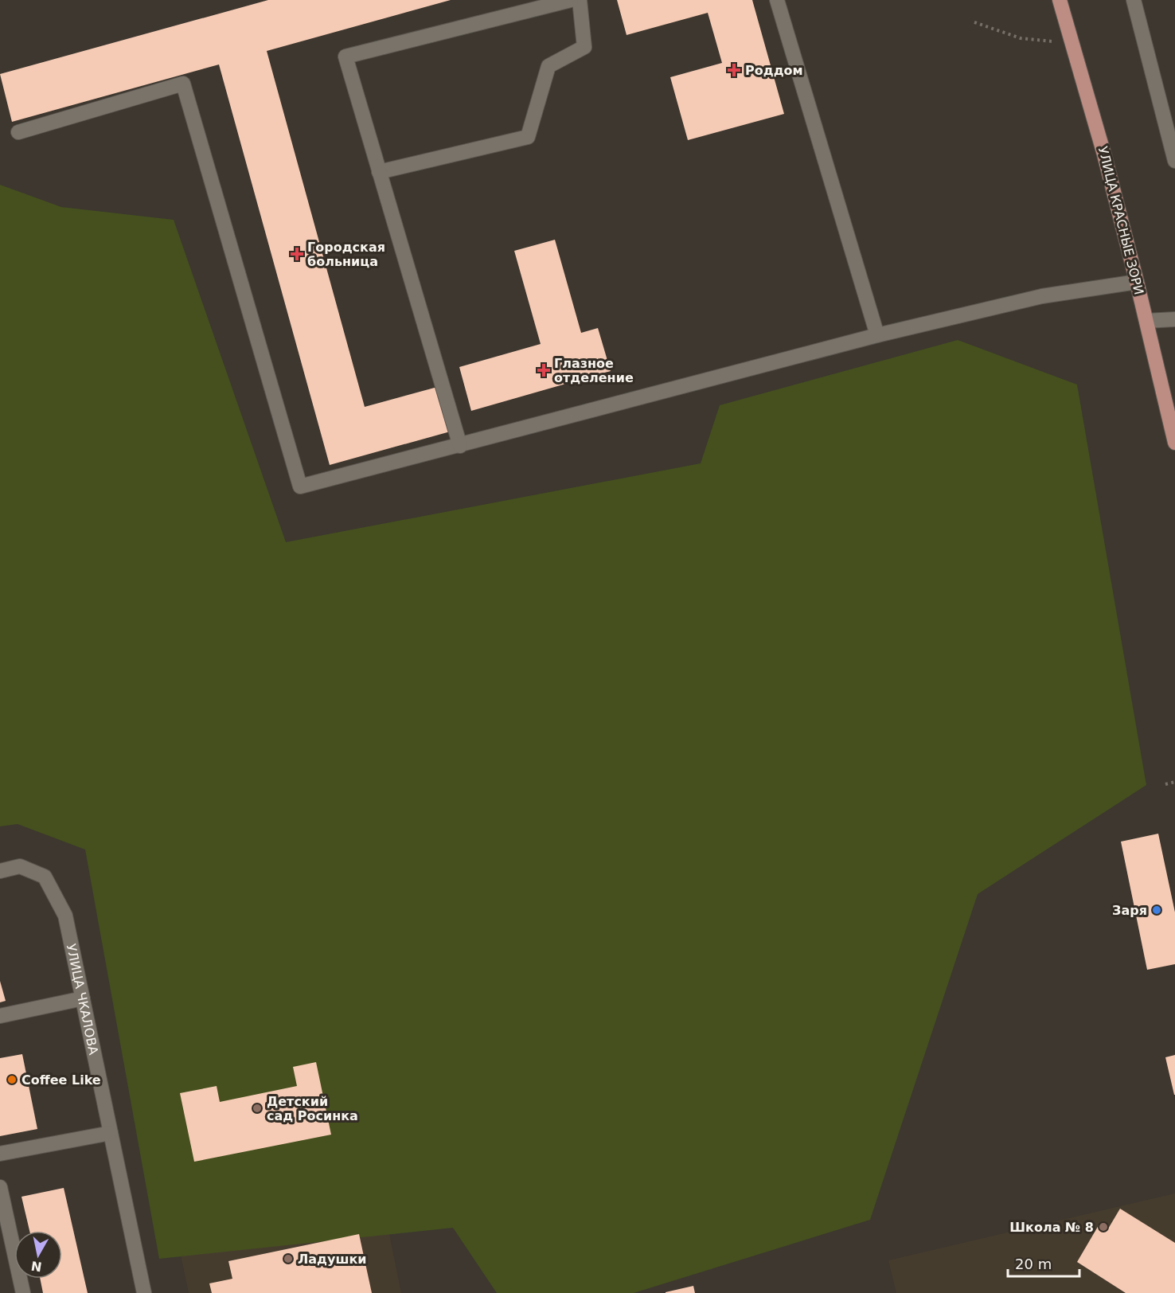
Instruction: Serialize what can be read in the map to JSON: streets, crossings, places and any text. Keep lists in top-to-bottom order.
{
  "streets": {
    "main road": ["УЛИЦА КРАСНЫЕ ЗОРИ"],
    "street": ["УЛИЦА ЧКАЛОВА"]
  },
  "places": {
    "health": ["Роддом", "Городская больница", "Глазное отделение"],
    "other": [
      "Заря",
      "Coffee Like",
      "Детский сад Росинка",
      "Школа № 8",
      "Ладушки"
    ]
  },
  "scale_bar": "20 m",
  "north": "bottom"
}
